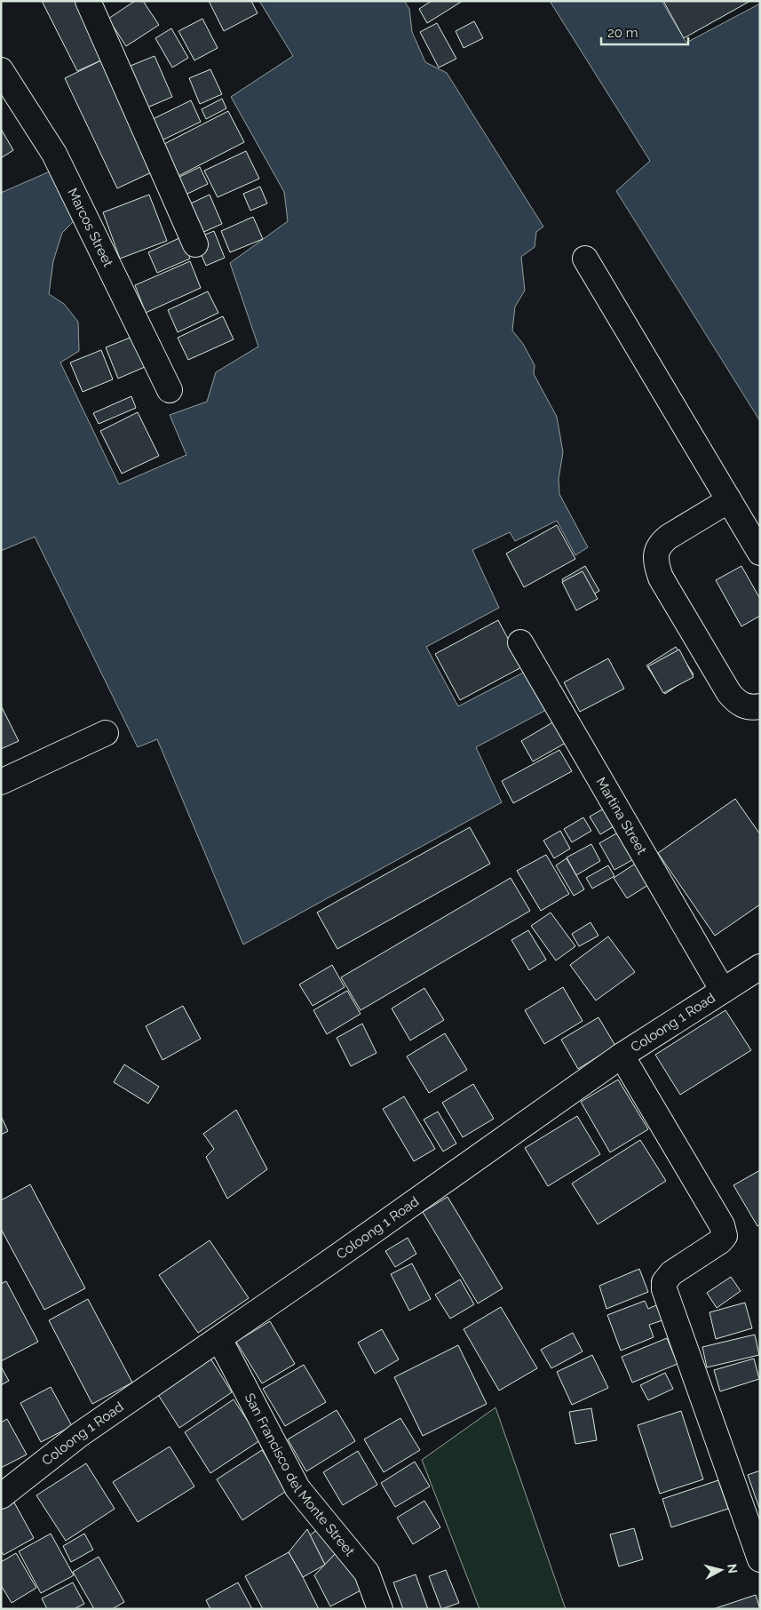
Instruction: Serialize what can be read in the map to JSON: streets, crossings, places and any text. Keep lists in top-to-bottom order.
{
  "streets": {
    "street": [
      "Marcos Street",
      "Martina Street",
      "Coloong 1 Road",
      "San Francisco del Monte Street"
    ]
  },
  "crossings": [
    ["Martina Street", "Coloong 1 Road"],
    ["Coloong 1 Road", "San Francisco del Monte Street"]
  ],
  "scale_bar": "20 m",
  "north": "right"
}
